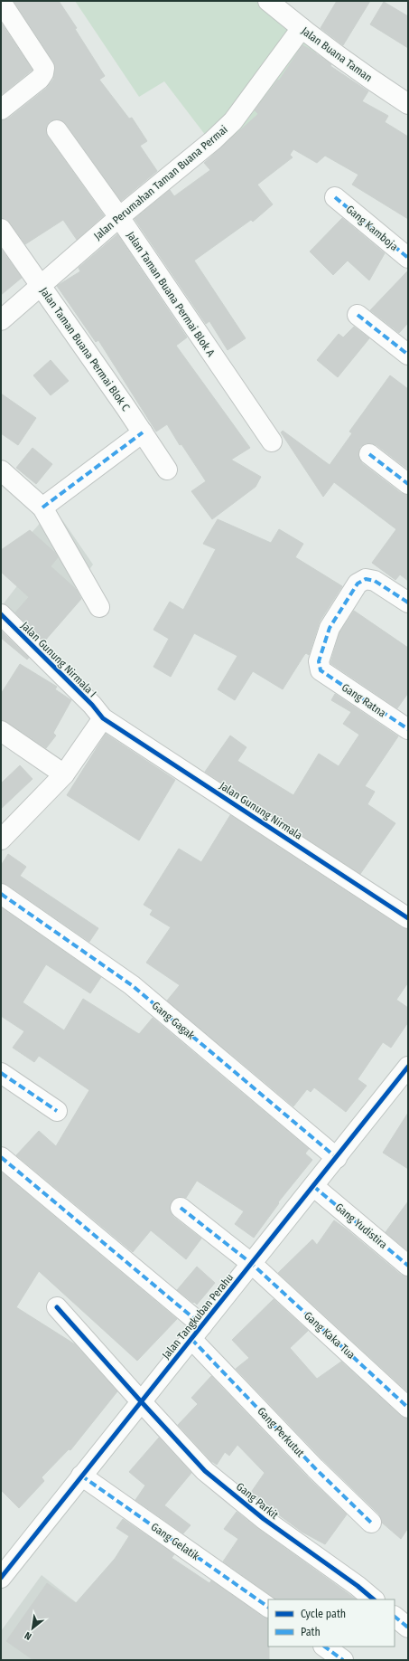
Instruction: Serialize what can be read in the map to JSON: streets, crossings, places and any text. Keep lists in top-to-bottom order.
{
  "streets": {
    "street": [
      "Jalan Buana Taman",
      "Jalan Perumahan Taman Buana Permai",
      "Gang Kamboja",
      "Jalan Taman Buana Permai Blok A",
      "Jalan Taman Buana Permai Blok C",
      "Jalan Gunung Nirmala I",
      "Gang Ratna",
      "Jalan Gunung Nirmala",
      "Gang Gagak",
      "Gang Yudistira",
      "Jalan Tangkuban Perahu",
      "Gang Kaka Tua",
      "Gang Perkutut",
      "Gang Parkit",
      "Gang Gelatik"
    ]
  },
  "crossings": [
    ["Jalan Buana Taman", "Jalan Perumahan Taman Buana Permai"],
    ["Jalan Perumahan Taman Buana Permai", "Jalan Taman Buana Permai Blok A"],
    ["Jalan Perumahan Taman Buana Permai", "Jalan Taman Buana Permai Blok C"],
    ["Jalan Gunung Nirmala I", "Jalan Gunung Nirmala"],
    ["Gang Gagak", "Jalan Tangkuban Perahu"],
    ["Gang Yudistira", "Jalan Tangkuban Perahu"],
    ["Jalan Tangkuban Perahu", "Gang Kaka Tua"],
    ["Jalan Tangkuban Perahu", "Gang Perkutut"],
    ["Jalan Tangkuban Perahu", "Gang Parkit"],
    ["Jalan Tangkuban Perahu", "Gang Gelatik"]
  ],
  "legend": ["Cycle path", "Path"],
  "north": "bottom left"
}
